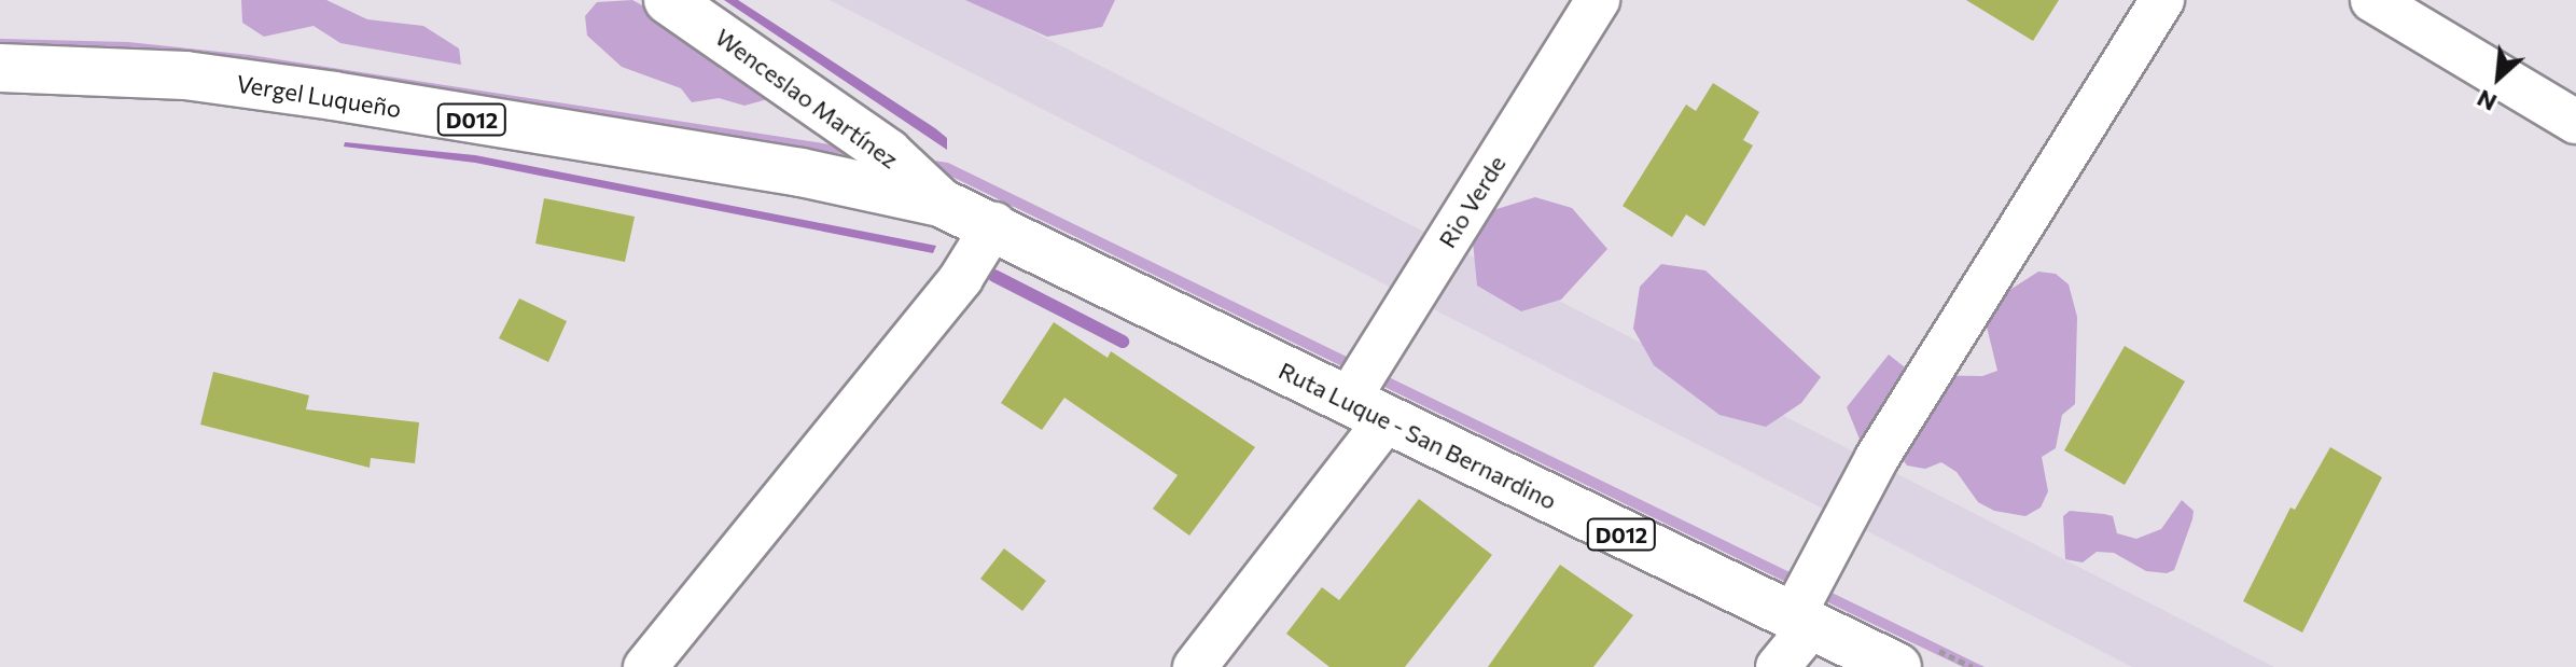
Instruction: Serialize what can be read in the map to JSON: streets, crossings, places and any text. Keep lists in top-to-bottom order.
{
  "streets": {
    "main road": [
      "Vergel Luqueño",
      "Wenceslao Martínez",
      "D012",
      "Ruta Luque - San Bernardino"
    ],
    "street": ["Rio Verde"]
  },
  "crossings": [
    ["Vergel Luqueño", "Wenceslao Martínez"],
    ["Vergel Luqueño", "Ruta Luque - San Bernardino"],
    ["Wenceslao Martínez", "Ruta Luque - San Bernardino"],
    ["Rio Verde", "Ruta Luque - San Bernardino"]
  ],
  "north": "bottom left"
}
